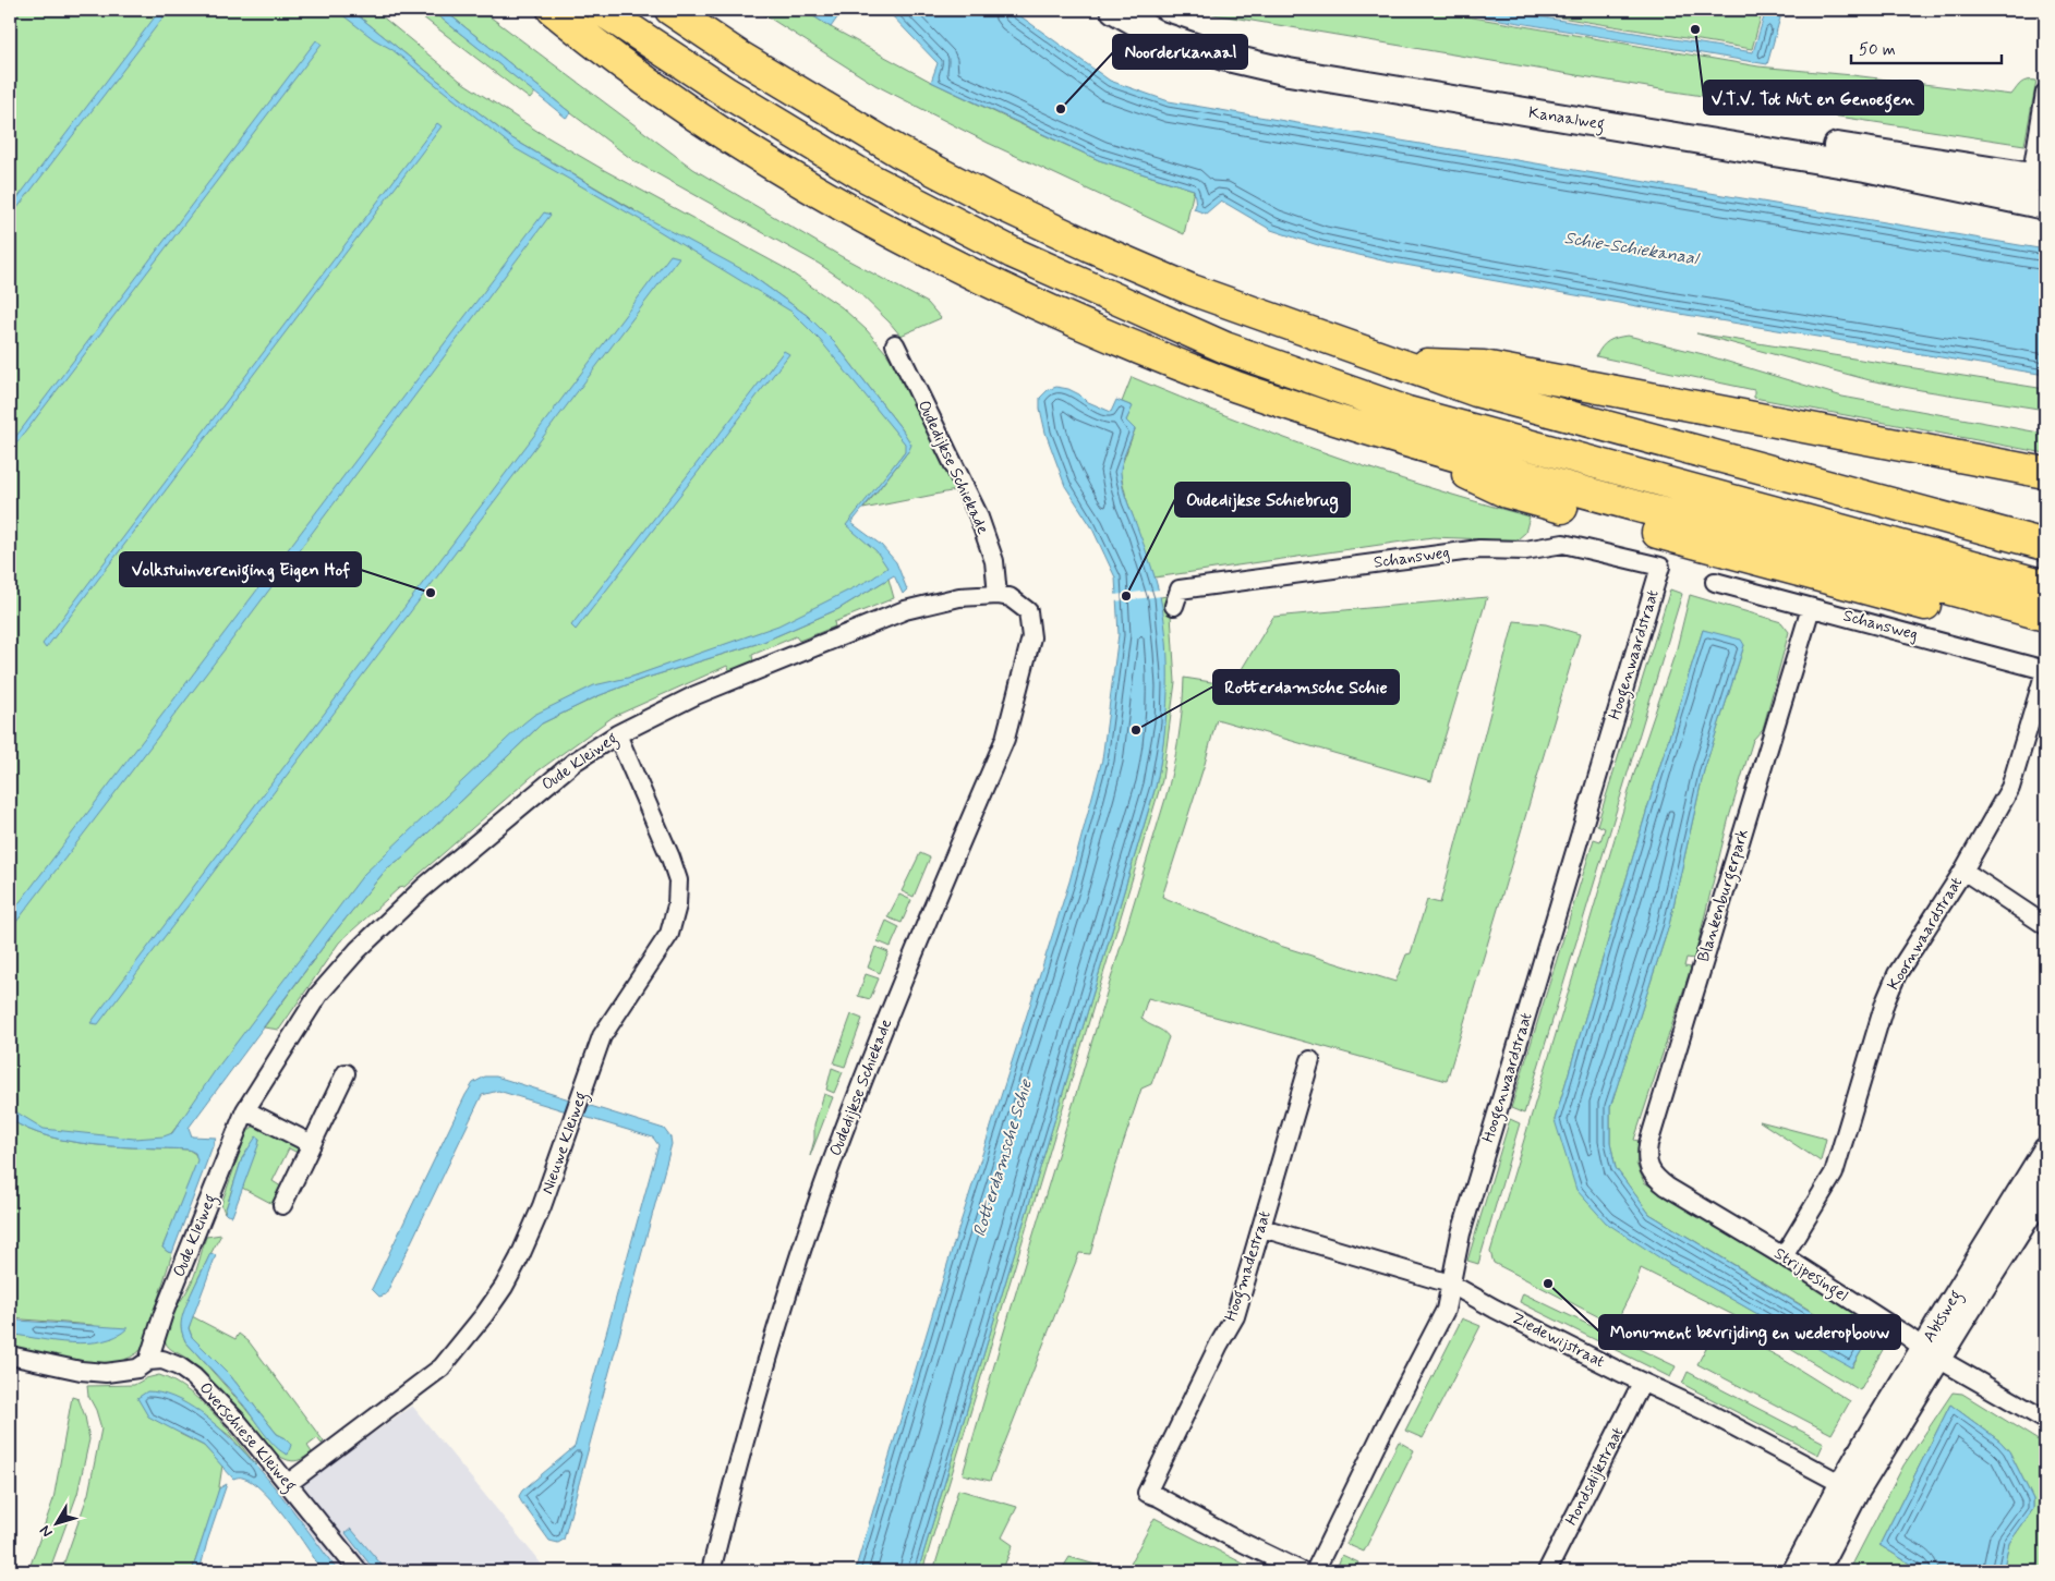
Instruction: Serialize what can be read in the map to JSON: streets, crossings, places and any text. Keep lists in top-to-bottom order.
{
  "streets": {
    "main road": ["Kanaalweg"],
    "street": [
      "Oudedijkse Schiekade",
      "Schansweg",
      "Hoogenwaardstraat",
      "Oude Kleiweg",
      "Blankenburgerpark",
      "Koornwaardstraat",
      "Nieuwe Kleiweg",
      "Hoogmadestraat",
      "Strijpesingel",
      "Abtsweg",
      "Ziedewijstraat",
      "Overschiese Kleiweg",
      "Hondsdijkstraat"
    ]
  },
  "crossings": [
    ["Oudedijkse Schiekade", "Oude Kleiweg"],
    ["Schansweg", "Hoogenwaardstraat"],
    ["Schansweg", "Blankenburgerpark"],
    ["Schansweg", "Koornwaardstraat"],
    ["Hoogenwaardstraat", "Ziedewijstraat"],
    ["Oude Kleiweg", "Nieuwe Kleiweg"],
    ["Oude Kleiweg", "Overschiese Kleiweg"],
    ["Blankenburgerpark", "Strijpesingel"],
    ["Koornwaardstraat", "Strijpesingel"],
    ["Nieuwe Kleiweg", "Overschiese Kleiweg"],
    ["Hoogmadestraat", "Ziedewijstraat"],
    ["Strijpesingel", "Abtsweg"],
    ["Abtsweg", "Ziedewijstraat"],
    ["Ziedewijstraat", "Hondsdijkstraat"]
  ],
  "water": ["Schie-Schiekanaal", "Rotterdamsche Schie"],
  "places": [
    "V.T.V. Tot Nut en Genoegen",
    "Noorderkanaal",
    "Volkstuinvereniging Eigen Hof",
    "Oudedijkse Schiebrug",
    "Rotterdamsche Schie",
    "Monument bevrijding en wederopbouw"
  ],
  "scale_bar": "50 m",
  "north": "bottom left"
}
